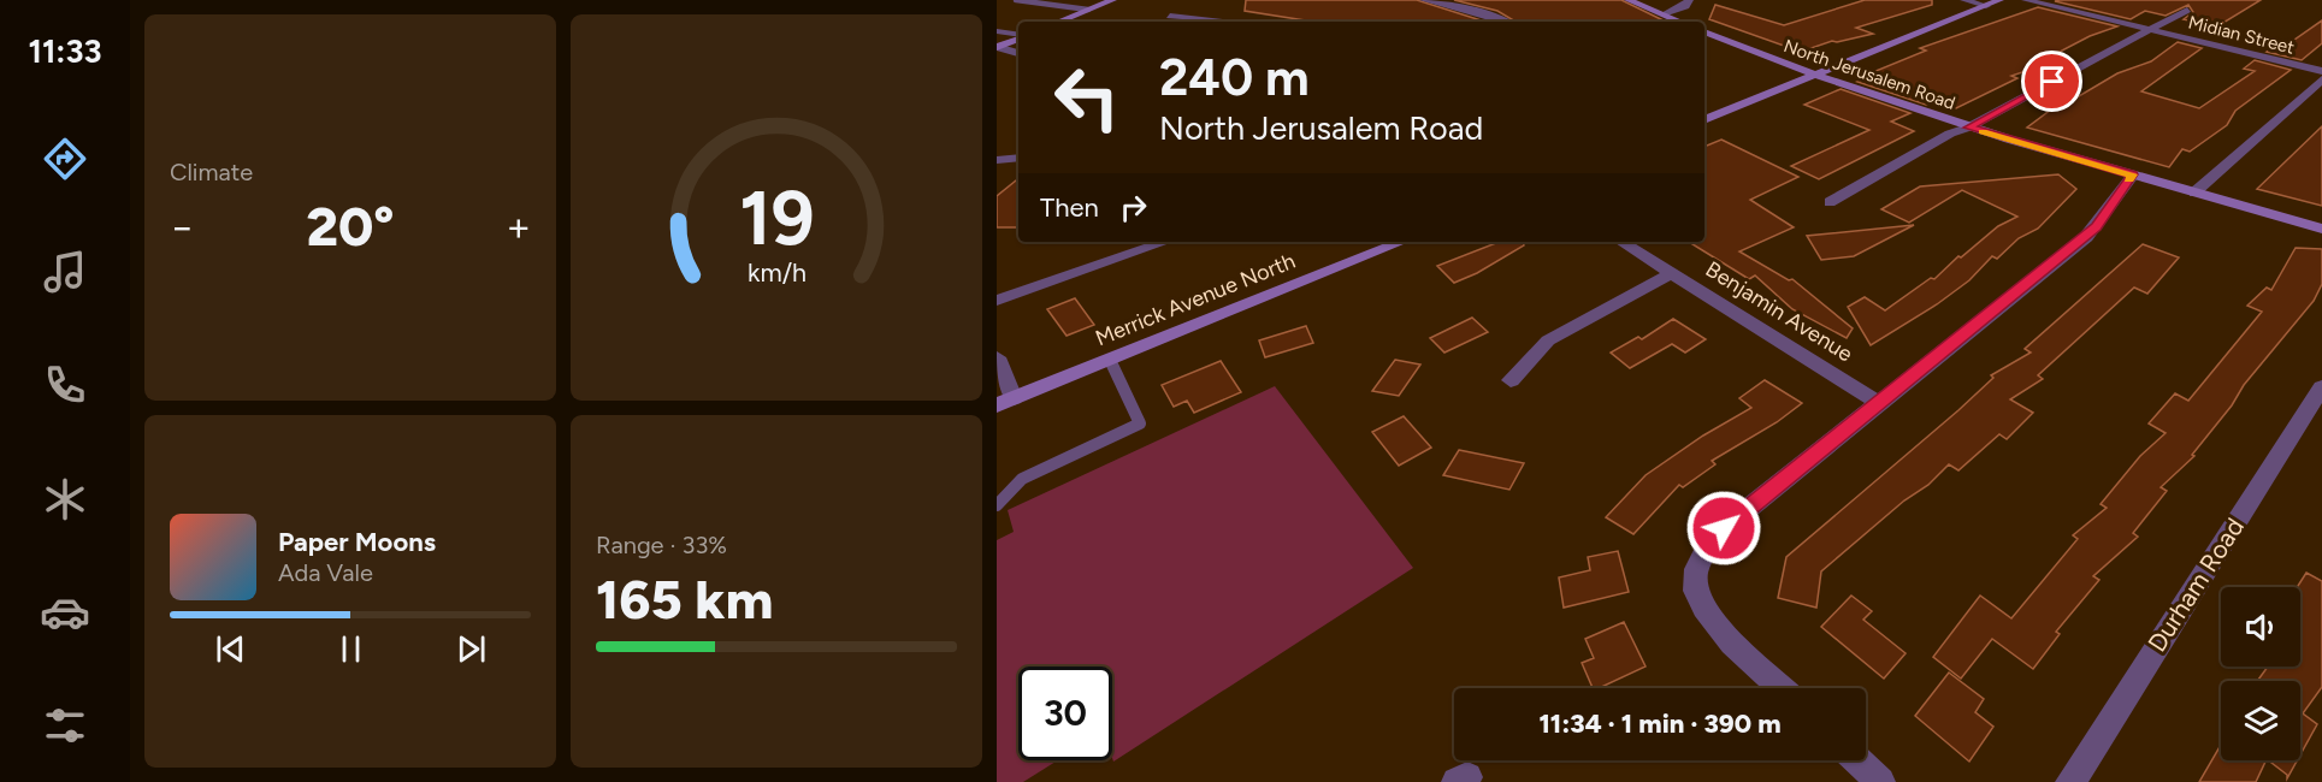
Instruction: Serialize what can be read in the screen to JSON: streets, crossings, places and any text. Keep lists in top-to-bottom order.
{
  "streets": {
    "main road": ["North Jerusalem Road", "Merrick Avenue North"],
    "street": ["Midian Street", "Benjamin Avenue", "Durham Road"]
  },
  "page": {
    "tabs": "11:33",
    "tile": [
      "Climate",
      ["Range · 33%", "165 km"]
    ],
    "turn": ["240 m", "North Jerusalem Road"],
    "then": "Then",
    "heat": ["−", "20°", "+"],
    "song": ["Paper Moons", "Ada Vale"],
    "limit": "30",
    "trip": "11:34 · 1 min · 390 m",
    "gauge": ["19", "km/h"]
  }
}
